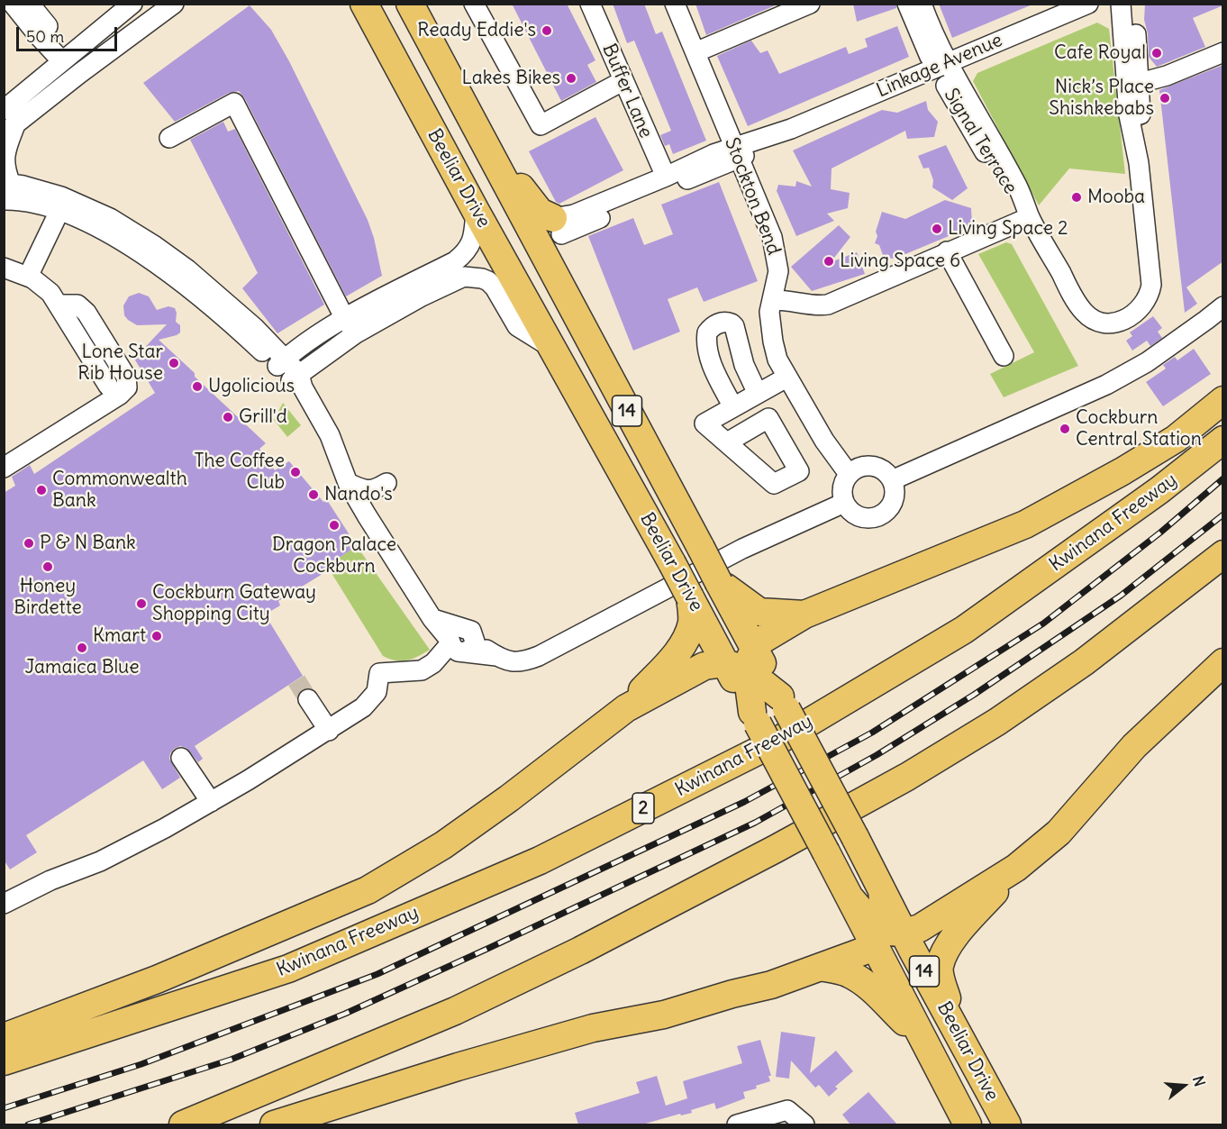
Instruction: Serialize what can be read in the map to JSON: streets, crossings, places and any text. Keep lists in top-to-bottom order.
{
  "streets": {
    "highway": [
      "Beeliar Drive",
      "14",
      "Kwinana Freeway",
      "2"
    ],
    "street": [
      "Linkage Avenue",
      "Buffer Lane",
      "Signal Terrace",
      "Stockton Bend"
    ]
  },
  "crossings": [
    ["Linkage Avenue", "Buffer Lane"],
    ["Linkage Avenue", "Signal Terrace"],
    ["Linkage Avenue", "Stockton Bend"]
  ],
  "places": [
    "Ready Eddie's",
    "Cafe Royal",
    "Lakes Bikes",
    "Nick’s Place Shishkebabs",
    "Mooba",
    "Living Space 2",
    "Living Space 6",
    "Lone Star Rib House",
    "Ugolicious",
    "Grill'd",
    "Cockburn Central Station",
    "The Coffee Club",
    "Commonwealth Bank",
    "Nando's",
    "Dragon Palace Cockburn",
    "P & N Bank",
    "Honey Birdette",
    "Cockburn Gateway Shopping City",
    "Kmart",
    "Jamaica Blue"
  ],
  "scale_bar": "50 m",
  "north": "right"
}
